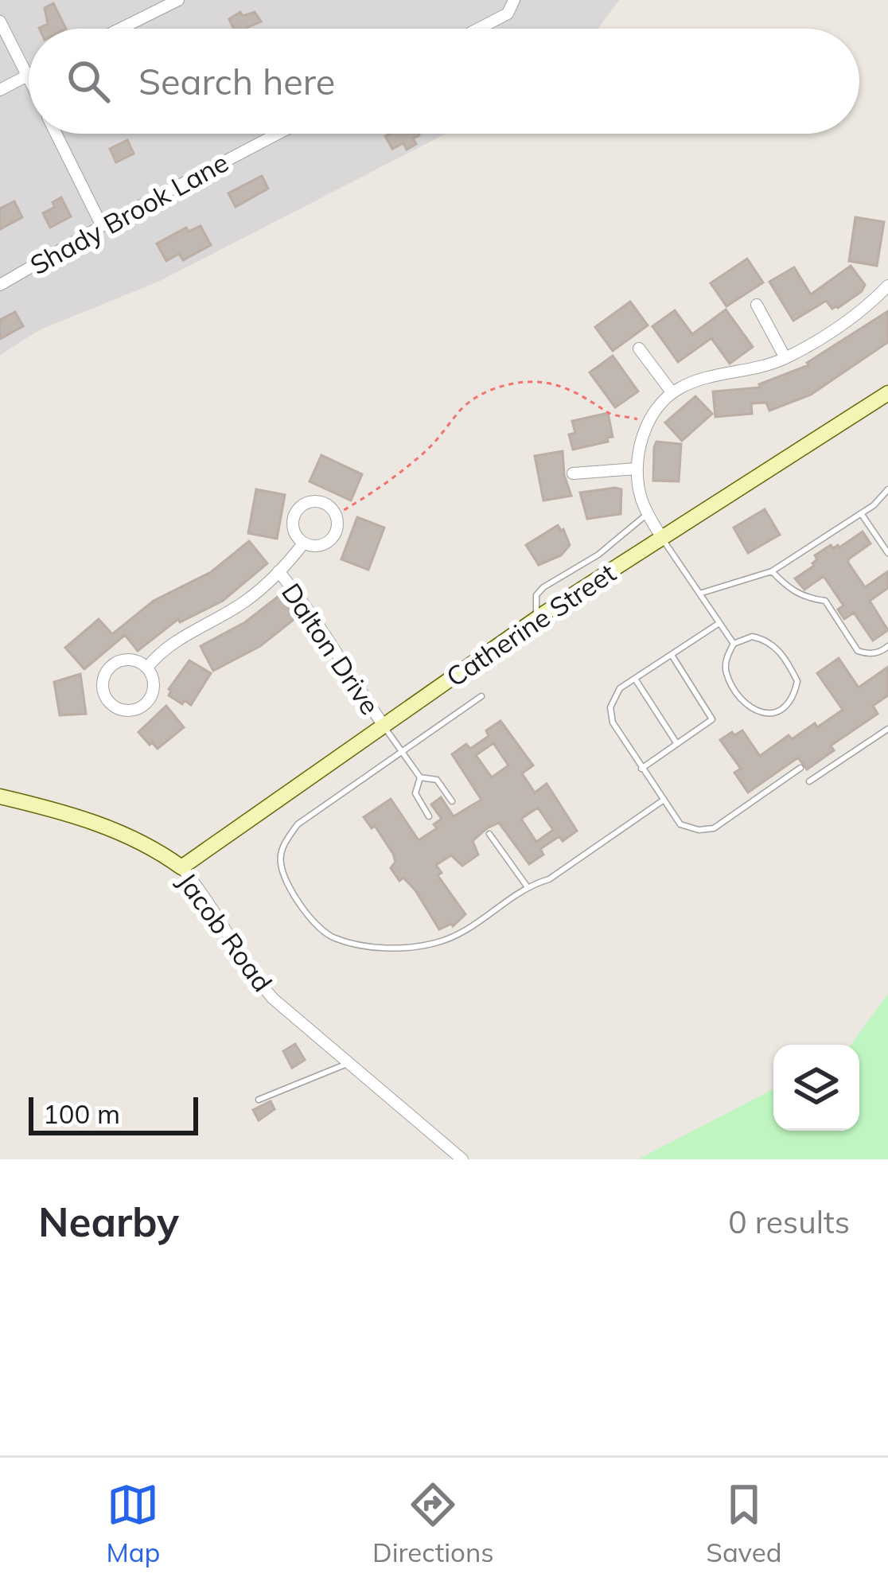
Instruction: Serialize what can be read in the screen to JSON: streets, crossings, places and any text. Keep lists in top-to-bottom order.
{
  "streets": {
    "street": [
      "Shady Brook Lane",
      "Catherine Street",
      "Dalton Drive",
      "Jacob Road"
    ]
  },
  "crossings": [
    ["Catherine Street", "Dalton Drive"],
    ["Catherine Street", "Jacob Road"]
  ],
  "scale_bar": "100 m",
  "page": {
    "search": "Search here",
    "scale": "100 m",
    "heading": ["Nearby", "0 results"],
    "nav": ["Map", "Directions", "Saved"]
  }
}
